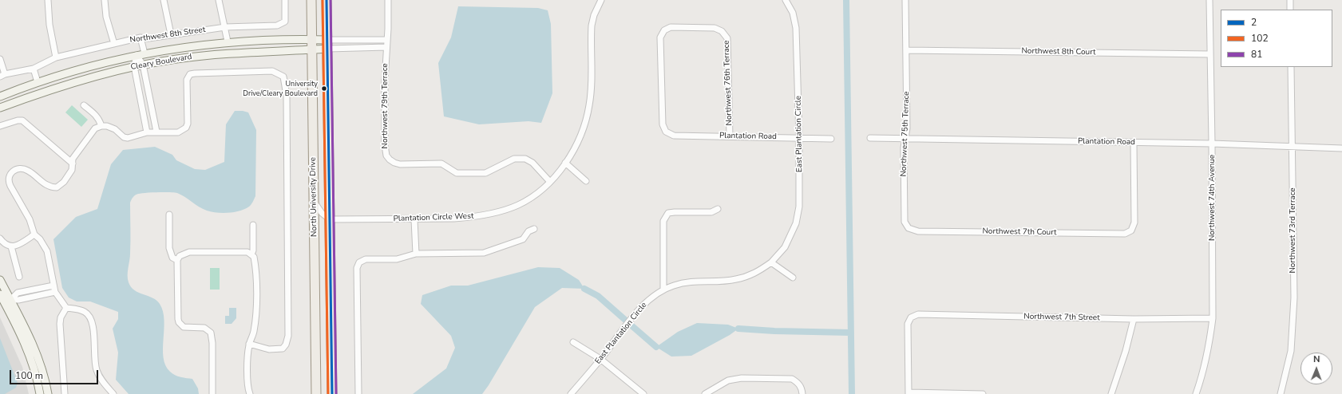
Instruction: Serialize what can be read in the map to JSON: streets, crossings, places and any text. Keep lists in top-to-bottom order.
{
  "streets": {
    "main road": ["North University Drive"],
    "street": [
      "Northwest 8th Street",
      "Northwest 8th Court",
      "Cleary Boulevard",
      "Northwest 76th Terrace",
      "Northwest 79th Terrace",
      "East Plantation Circle",
      "Northwest 75th Terrace",
      "Plantation Road",
      "Northwest 74th Avenue",
      "Plantation Circle West",
      "Northwest 73rd Terrace",
      "Northwest 7th Court",
      "Northwest 7th Street"
    ]
  },
  "crossings": [
    ["Northwest 8th Court", "Northwest 75th Terrace"],
    ["Northwest 8th Court", "Northwest 74th Avenue"],
    ["Cleary Boulevard", "North University Drive"],
    ["Northwest 76th Terrace", "Plantation Road"],
    ["Northwest 79th Terrace", "Plantation Circle West"],
    ["East Plantation Circle", "Plantation Road"],
    ["Northwest 75th Terrace", "Plantation Road"],
    ["Northwest 75th Terrace", "Northwest 7th Court"],
    ["Plantation Road", "Northwest 74th Avenue"],
    ["Plantation Road", "Northwest 73rd Terrace"],
    ["Plantation Road", "Northwest 7th Court"],
    ["North University Drive", "Plantation Circle West"],
    ["Northwest 74th Avenue", "Northwest 7th Street"]
  ],
  "places": ["University Drive/Cleary Boulevard"],
  "lines": ["transit line 2", "transit line 102", "transit line 81"],
  "legend": ["2", "102", "81"],
  "scale_bar": "100 m",
  "north": "top"
}
